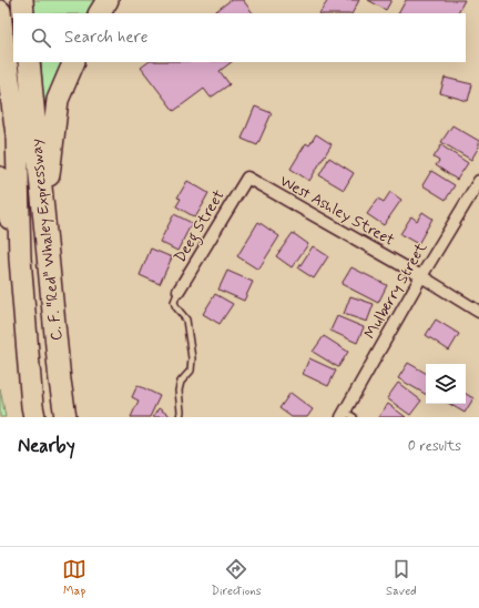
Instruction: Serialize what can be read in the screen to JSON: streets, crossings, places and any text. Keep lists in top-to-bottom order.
{
  "streets": {
    "highway": ["C. F. “Red” Whaley Expressway"],
    "street": ["West Ashley Street", "Deeg Street", "Mulberry Street"]
  },
  "crossings": [
    ["West Ashley Street", "Deeg Street"],
    ["West Ashley Street", "Mulberry Street"]
  ],
  "page": {
    "search": "Search here",
    "heading": ["Nearby", "0 results"],
    "nav": ["Map", "Directions", "Saved"]
  }
}
